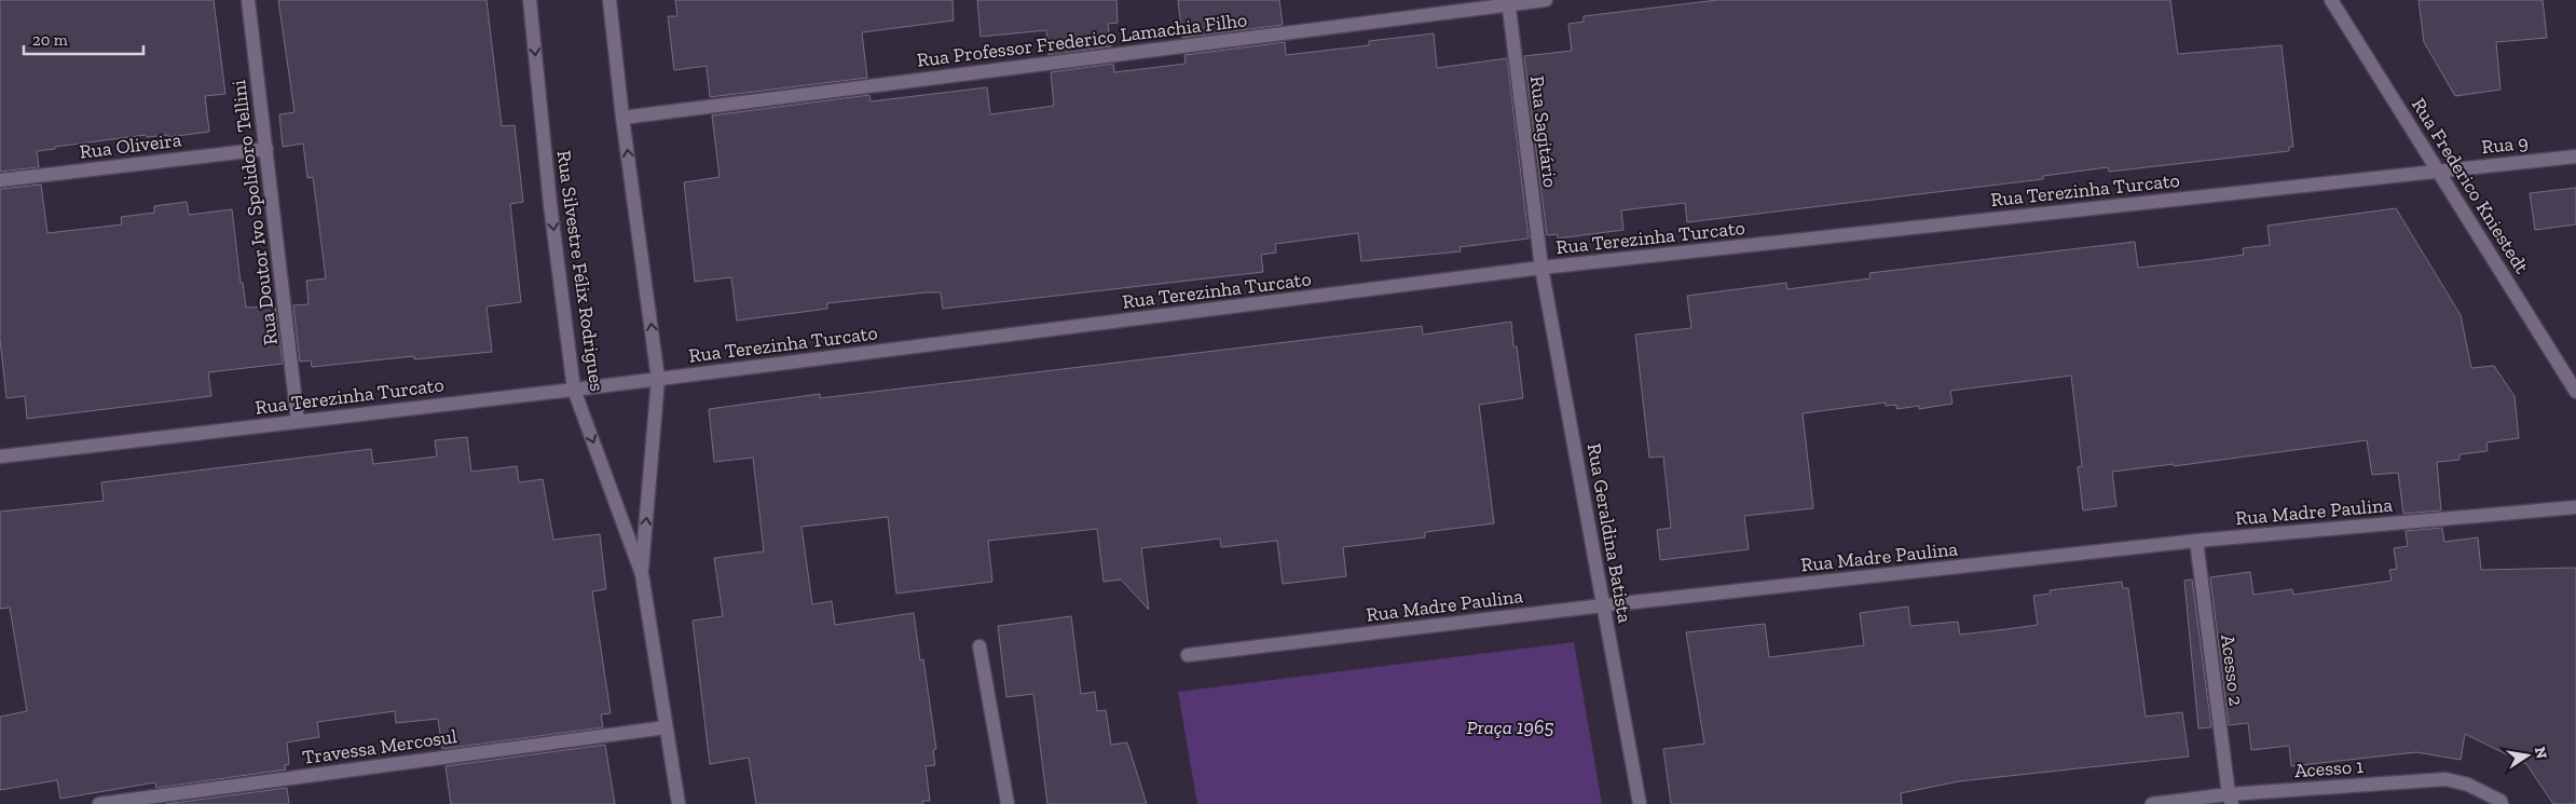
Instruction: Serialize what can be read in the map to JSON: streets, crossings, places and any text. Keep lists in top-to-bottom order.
{
  "streets": {
    "street": [
      "Rua Professor Frederico Lamachia Filho",
      "Rua Sagitário",
      "Rua 9",
      "Rua Oliveira",
      "Rua Frederico Kniestedt",
      "Rua Terezinha Turcato",
      "Rua Doutor Ivo Spolidoro Tellini",
      "Rua Silvestre Félix Rodrigues",
      "Rua Madre Paulina",
      "Rua Geraldina Batista",
      "Acesso 2",
      "Travessa Mercosul",
      "Acesso 1"
    ]
  },
  "crossings": [
    ["Rua Professor Frederico Lamachia Filho", "Rua Sagitário"],
    ["Rua Sagitário", "Rua Terezinha Turcato"],
    ["Rua Sagitário", "Rua Geraldina Batista"],
    ["Rua 9", "Rua Frederico Kniestedt"],
    ["Rua 9", "Rua Terezinha Turcato"],
    ["Rua Oliveira", "Rua Doutor Ivo Spolidoro Tellini"],
    ["Rua Frederico Kniestedt", "Rua Terezinha Turcato"],
    ["Rua Terezinha Turcato", "Rua Doutor Ivo Spolidoro Tellini"],
    ["Rua Terezinha Turcato", "Rua Silvestre Félix Rodrigues"],
    ["Rua Terezinha Turcato", "Rua Geraldina Batista"],
    ["Rua Madre Paulina", "Rua Geraldina Batista"],
    ["Rua Madre Paulina", "Acesso 2"],
    ["Acesso 2", "Acesso 1"]
  ],
  "parks": ["Praça 1965"],
  "scale_bar": "20 m",
  "north": "right"
}
